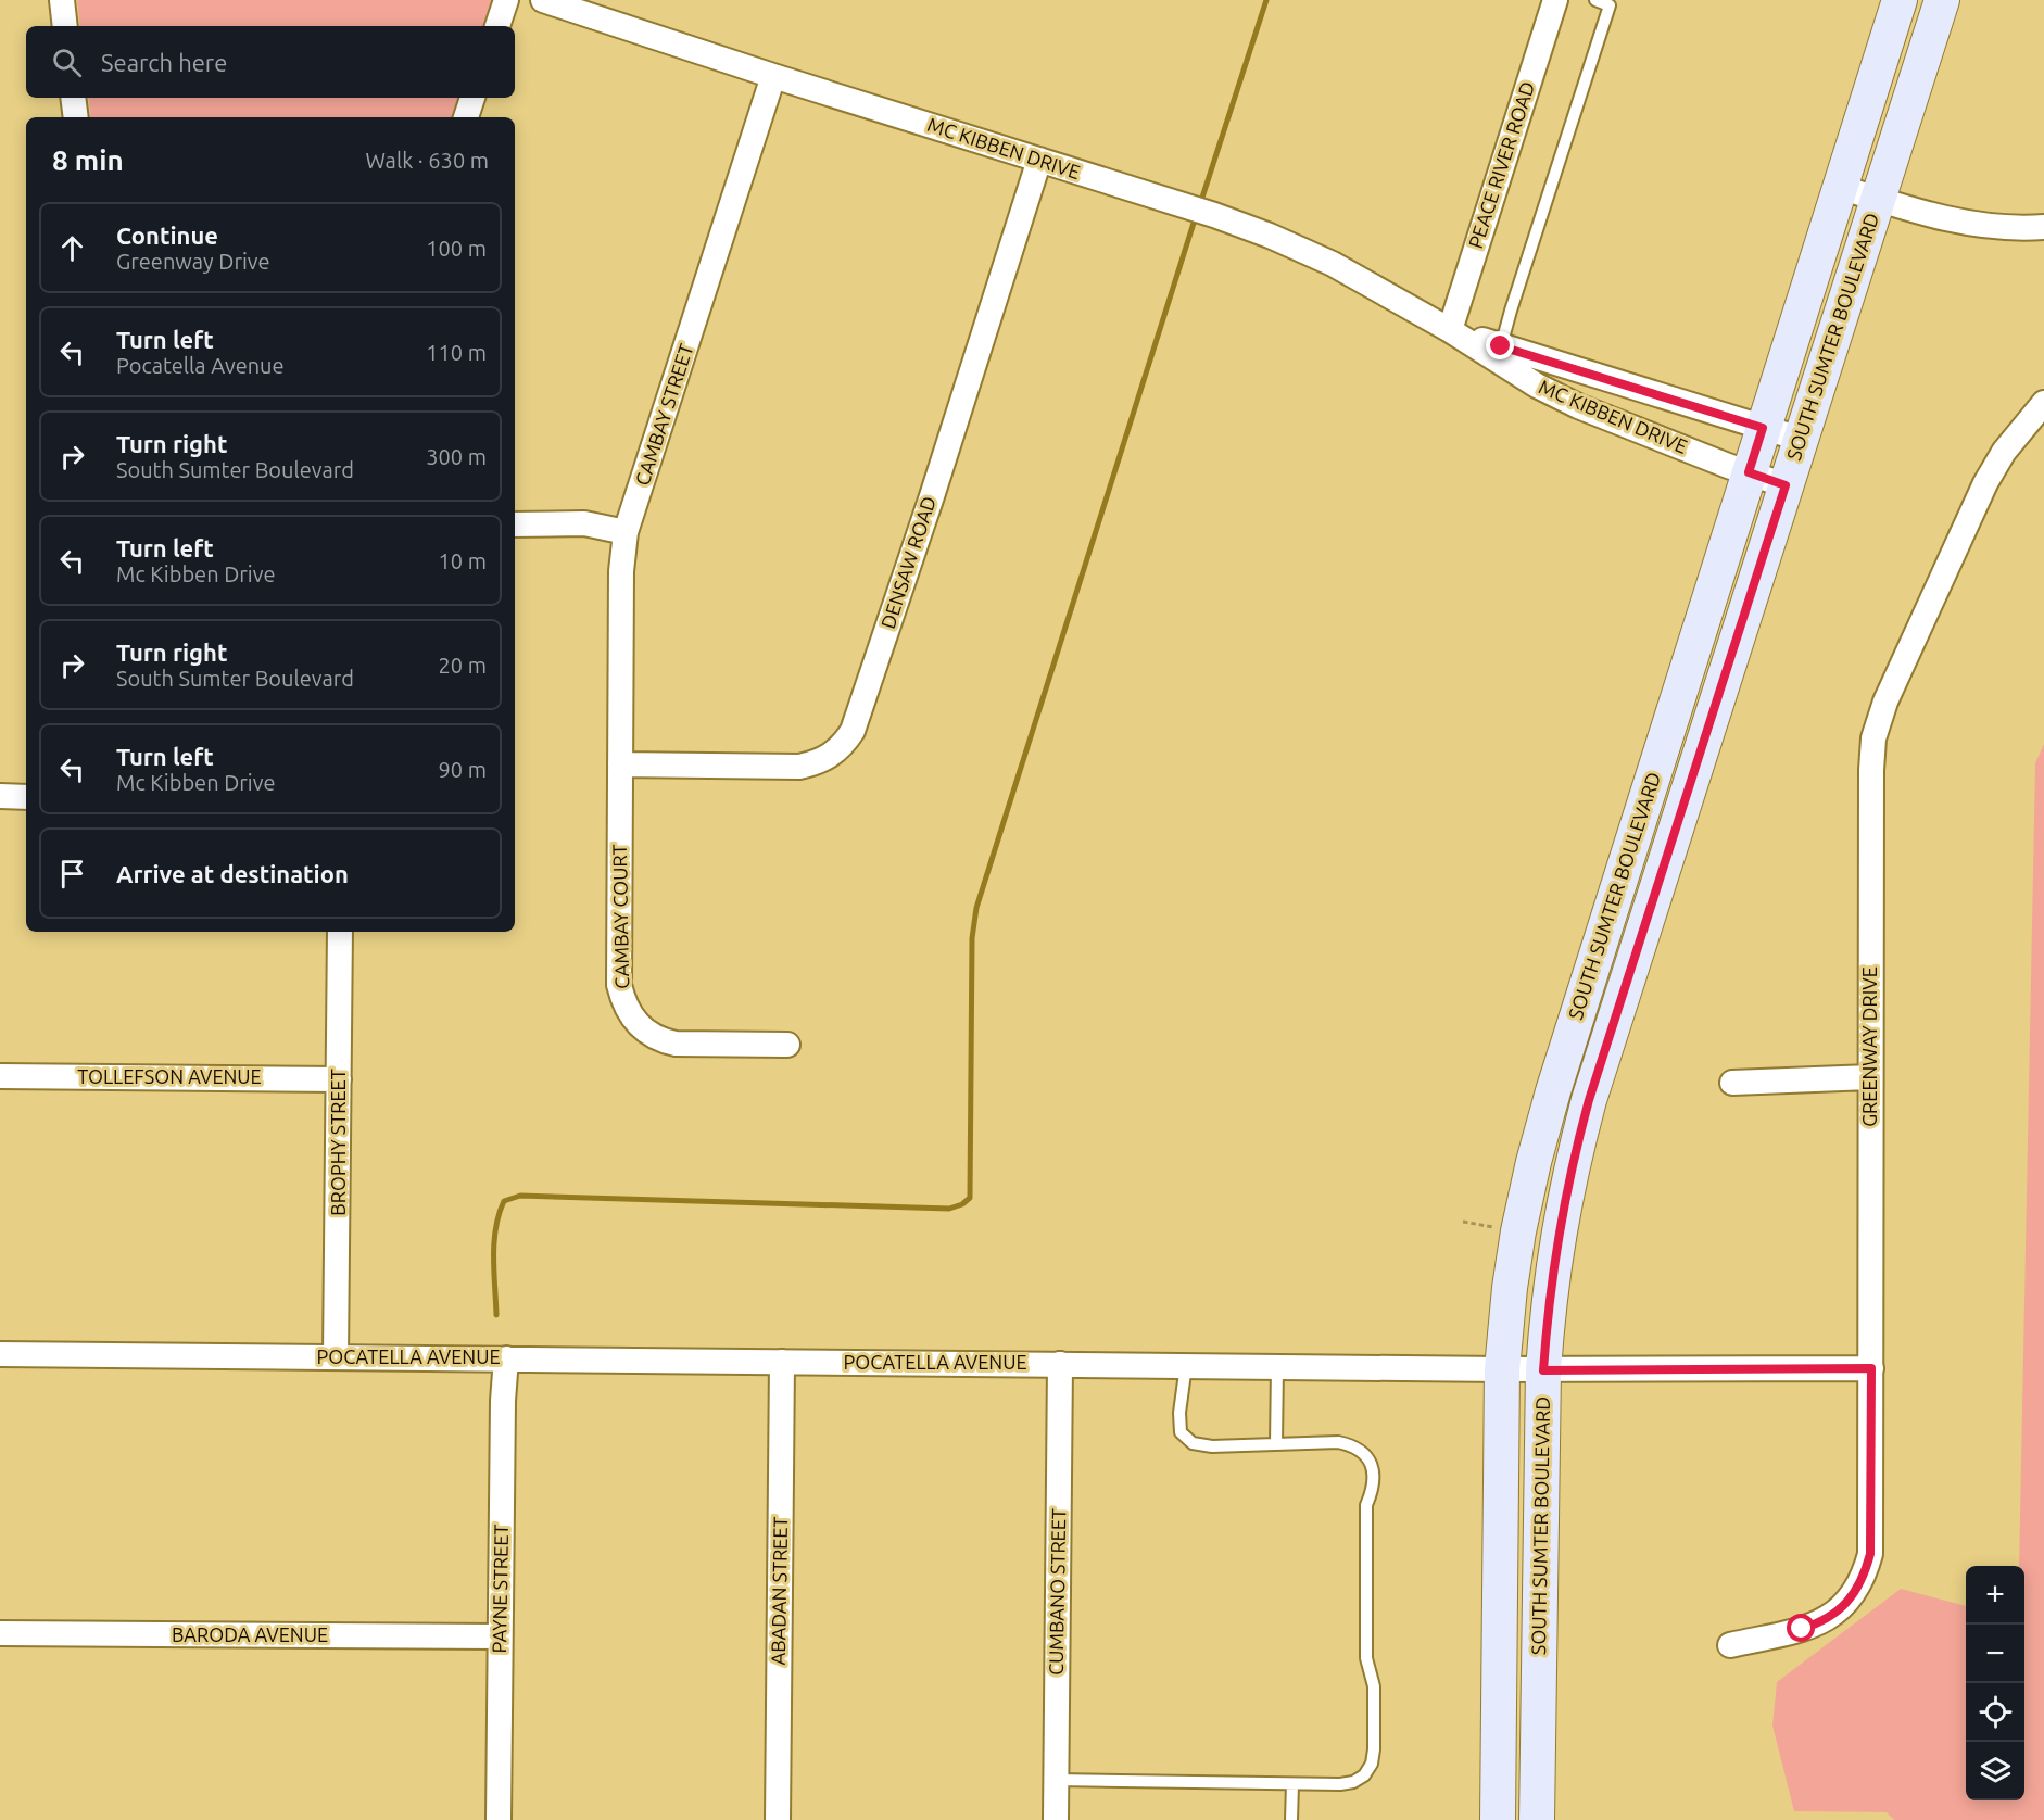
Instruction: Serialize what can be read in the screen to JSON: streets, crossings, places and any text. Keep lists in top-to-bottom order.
{
  "streets": {
    "main road": ["SOUTH SUMTER BOULEVARD"],
    "street": [
      "MC KIBBEN DRIVE",
      "PEACE RIVER ROAD",
      "CAMBAY STREET",
      "DENSAW ROAD",
      "CAMBAY COURT",
      "GREENWAY DRIVE",
      "TOLLEFSON AVENUE",
      "BROPHY STREET",
      "POCATELLA AVENUE",
      "PAYNE STREET",
      "ABADAN STREET",
      "CUMBANO STREET",
      "BARODA AVENUE"
    ]
  },
  "crossings": [
    ["MC KIBBEN DRIVE", "PEACE RIVER ROAD"],
    ["MC KIBBEN DRIVE", "SOUTH SUMTER BOULEVARD"],
    ["MC KIBBEN DRIVE", "CAMBAY STREET"],
    ["MC KIBBEN DRIVE", "DENSAW ROAD"],
    ["SOUTH SUMTER BOULEVARD", "POCATELLA AVENUE"],
    ["CAMBAY STREET", "DENSAW ROAD"],
    ["CAMBAY STREET", "CAMBAY COURT"],
    ["DENSAW ROAD", "CAMBAY COURT"],
    ["GREENWAY DRIVE", "POCATELLA AVENUE"],
    ["TOLLEFSON AVENUE", "BROPHY STREET"],
    ["BROPHY STREET", "POCATELLA AVENUE"],
    ["POCATELLA AVENUE", "PAYNE STREET"],
    ["POCATELLA AVENUE", "ABADAN STREET"],
    ["POCATELLA AVENUE", "CUMBANO STREET"],
    ["PAYNE STREET", "BARODA AVENUE"]
  ],
  "page": {
    "search": "Search here",
    "heading": ["8 min", "Walk · 630 m"],
    "list": [
      ["Continue", "Greenway Drive", "100 m"],
      ["Turn left", "Pocatella Avenue", "110 m"],
      ["Turn right", "South Sumter Boulevard", "300 m"],
      ["Turn left", "Mc Kibben Drive", "10 m"],
      ["Turn right", "South Sumter Boulevard", "20 m"],
      ["Turn left", "Mc Kibben Drive", "90 m"],
      "Arrive at destination"
    ],
    "map_buttons": ["+", "−"]
  }
}
